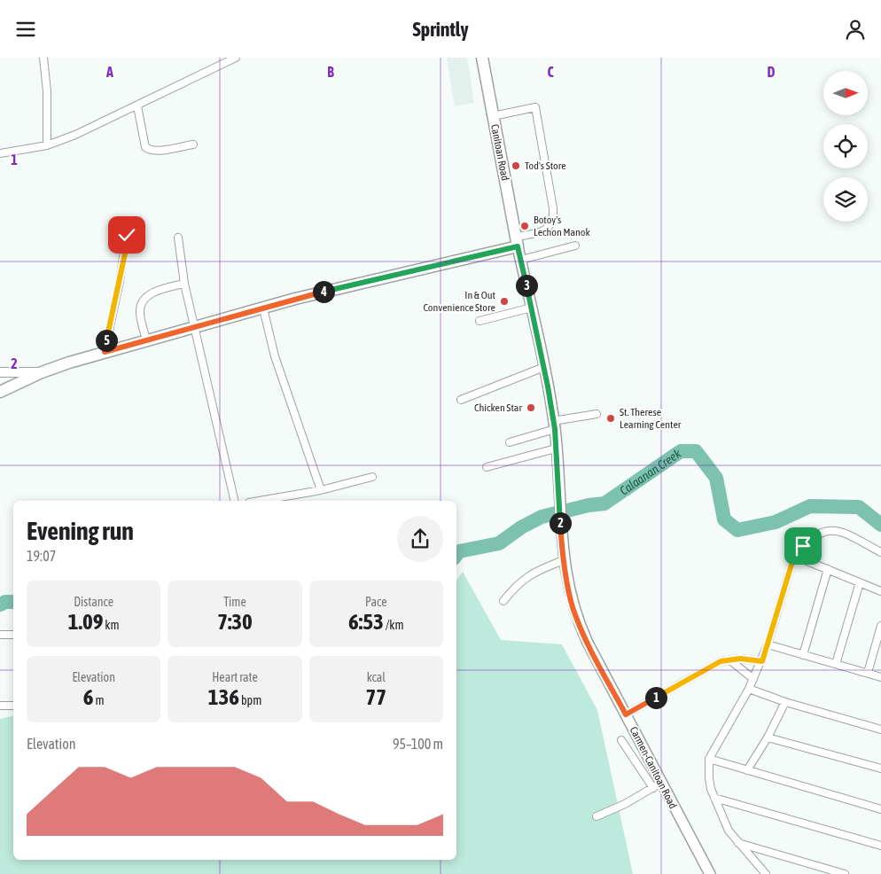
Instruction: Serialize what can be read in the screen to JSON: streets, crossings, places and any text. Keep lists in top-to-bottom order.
{
  "streets": {
    "main road": ["Canitoan Road", "Carmen-Canitoan Road"]
  },
  "crossings": [
    ["Canitoan Road", "Carmen-Canitoan Road"]
  ],
  "water": ["Calaanan Creek"],
  "places": [
    "Tod's Store",
    "Botoy's Lechon Manok",
    "In & Out Convenience Store",
    "Chicken Star",
    "St. Therese Learning Center"
  ],
  "north": "right",
  "page": {
    "header": "Sprintly",
    "pins": [
      "3",
      "4",
      "5",
      "2",
      "1"
    ],
    "heading": ["Evening run", "19:07"],
    "stats": [
      ["Distance", "1.09 km"],
      ["Time", "7:30"],
      ["Pace", "6:53 /km"],
      ["Elevation", "6 m"],
      ["Heart rate", "136 bpm"],
      ["kcal", "77"]
    ],
    "chart": ["Elevation", "95–100 m"]
  },
  "grid": {
    "columns": [
      "A",
      "B",
      "C",
      "D"
    ],
    "rows": ["1", "2"]
  }
}
